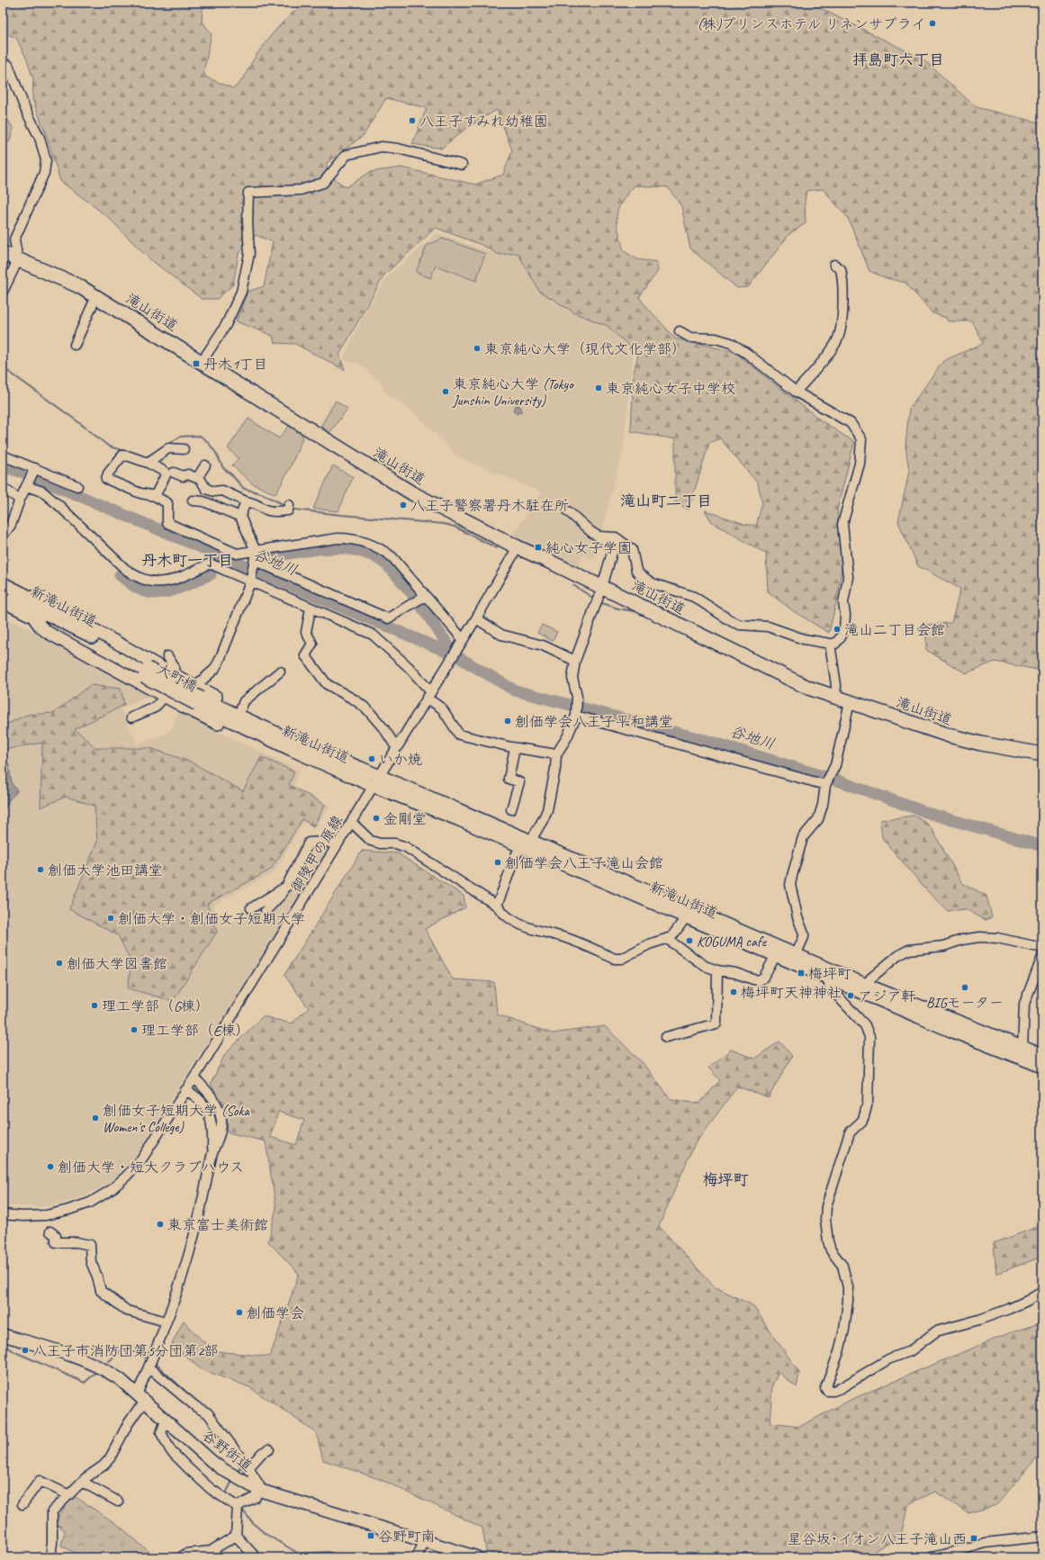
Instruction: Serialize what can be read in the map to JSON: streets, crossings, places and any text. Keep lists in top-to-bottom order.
{
  "streets": {
    "highway": ["滝山街道"],
    "main road": ["新滝山街道", "大町橋", "谷野街道"],
    "street": ["御陵甲の原線"]
  },
  "crossings": [
    ["滝山街道", "御陵甲の原線"],
    ["新滝山街道", "大町橋"],
    ["新滝山街道", "御陵甲の原線"]
  ],
  "districts": [
    "拝島町六丁目",
    "滝山町二丁目",
    "丹木町一丁目",
    "梅坪町"
  ],
  "water": ["谷地川"],
  "places": {
    "other": [
      "(株)プリンスホテル リネンサプライ",
      "八王子すみれ幼稚園",
      "東京純心大学（現代文化学部）",
      "東京純心女子中学校",
      "東京純心大学 (Tokyo Junshin University)",
      "八王子警察署丹木駐在所",
      "滝山二丁目会館",
      "創価学会八王子平和講堂",
      "いか焼",
      "金剛堂",
      "創価学会八王子滝山会館",
      "創価大学池田講堂",
      "創価大学・創価女子短期大学",
      "KOGUMA cafe",
      "創価大学図書館",
      "BIGモーター",
      "梅坪町天神神社",
      "アジア軒",
      "理工学部（G棟）",
      "理工学部（E棟）",
      "創価女子短期大学 (Soka Women's College)",
      "創価大学・短大クラブハウス",
      "東京富士美術館",
      "創価学会",
      "八王子市消防団第5分団第2部"
    ],
    "transit": [
      "丹木1丁目",
      "純心女子学園",
      "梅坪町",
      "谷野町南",
      "星谷坂･イオン八王子滝山西"
    ]
  }
}
